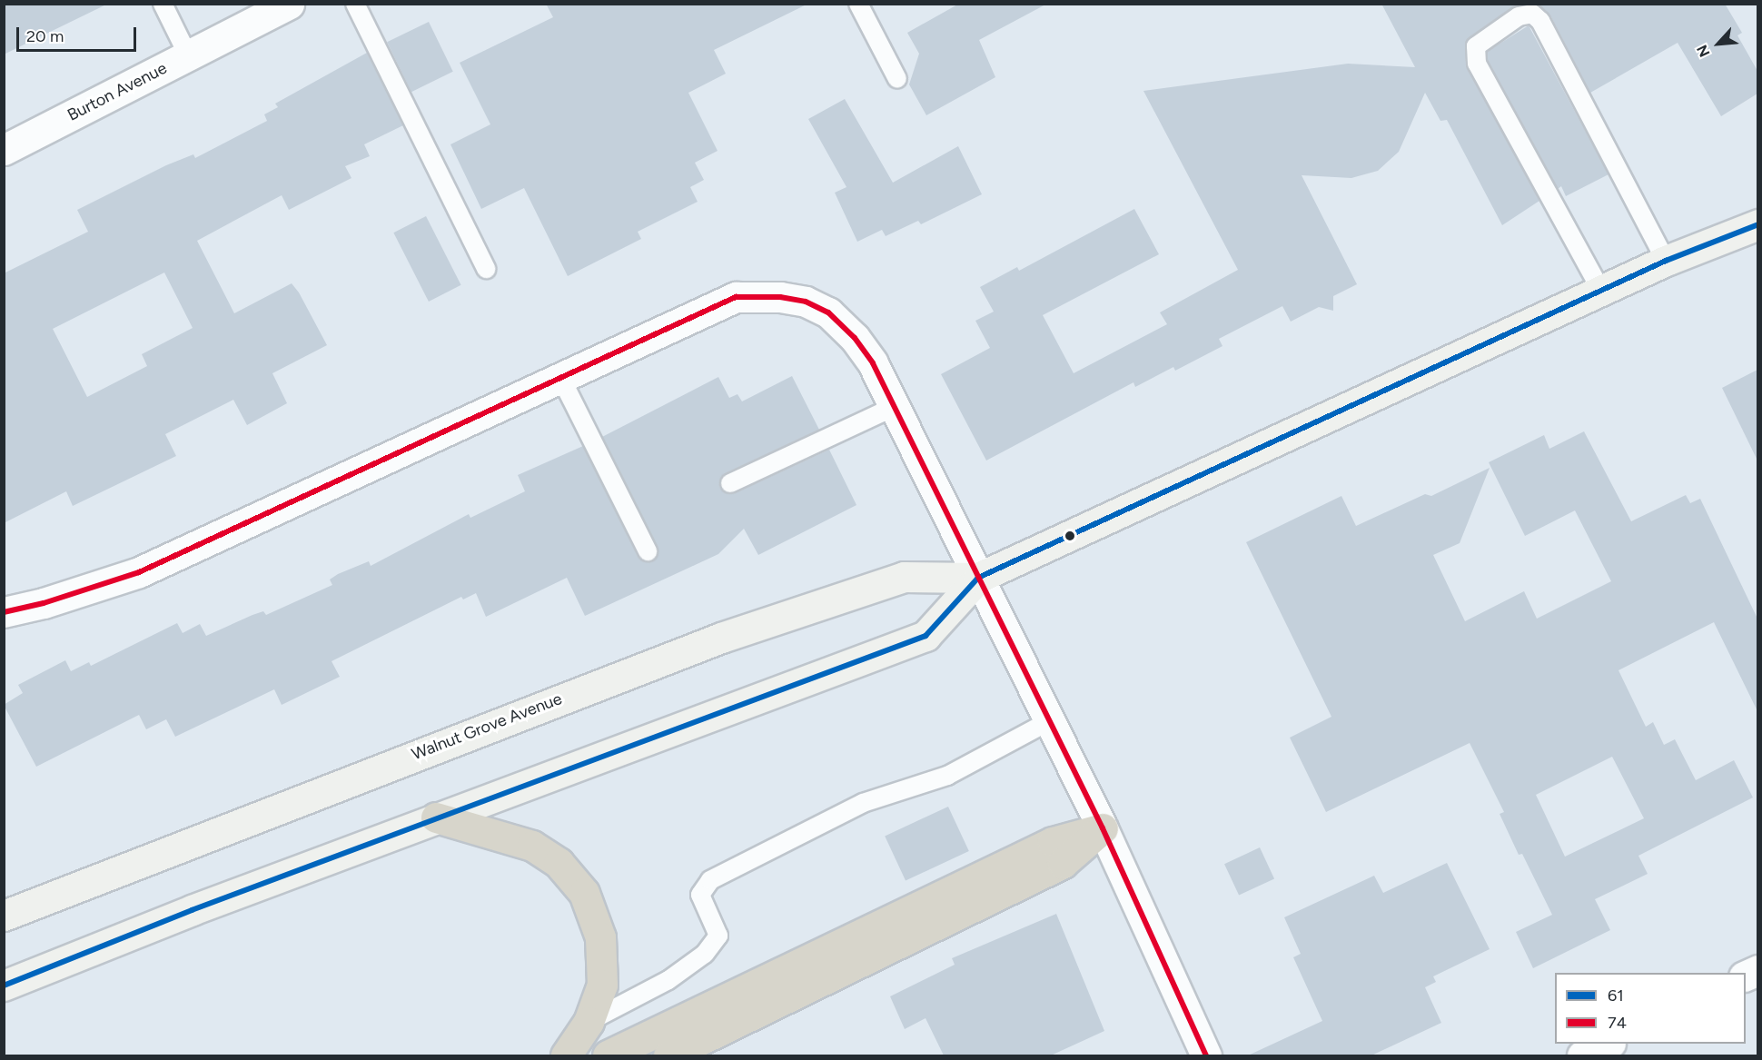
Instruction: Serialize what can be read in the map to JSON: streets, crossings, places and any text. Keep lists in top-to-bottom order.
{
  "streets": {
    "main road": ["Walnut Grove Avenue"],
    "street": ["Burton Avenue"]
  },
  "lines": ["transit line 61", "transit line 74"],
  "legend": ["61", "74"],
  "scale_bar": "20 m",
  "north": "bottom left"
}
